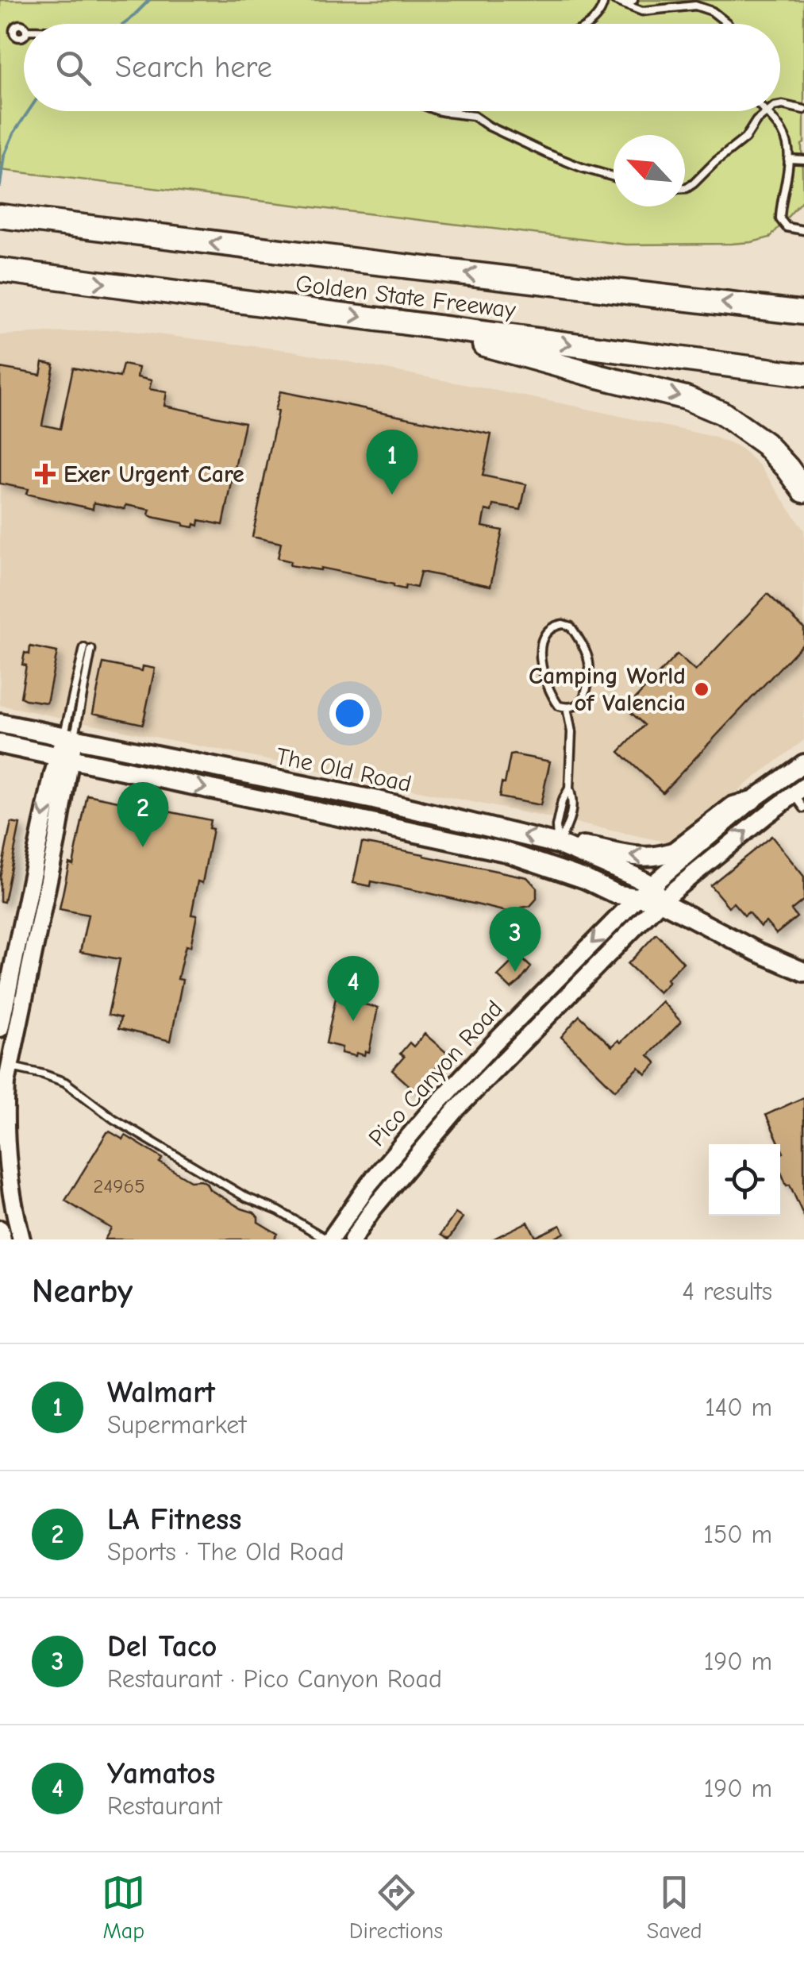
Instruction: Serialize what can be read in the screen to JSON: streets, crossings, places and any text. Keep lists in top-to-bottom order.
{
  "streets": {
    "highway": ["Golden State Freeway"],
    "main road": ["The Old Road", "Pico Canyon Road"]
  },
  "crossings": [
    ["The Old Road", "Pico Canyon Road"]
  ],
  "places": {
    "health": ["Exer Urgent Care"],
    "other": ["Camping World of Valencia"]
  },
  "house_numbers": ["24965"],
  "north": "top left",
  "page": {
    "search": "Search here",
    "pins": [
      "1",
      "2",
      "3",
      "4"
    ],
    "heading": ["Nearby", "4 results"],
    "list": [
      {
        "mark": "1",
        "name": "Walmart",
        "note": "Supermarket",
        "value": "140 m"
      },
      {
        "mark": "2",
        "name": "LA Fitness",
        "note": "Sports · The Old Road",
        "value": "150 m"
      },
      {
        "mark": "3",
        "name": "Del Taco",
        "note": "Restaurant · Pico Canyon Road",
        "value": "190 m"
      },
      {
        "mark": "4",
        "name": "Yamatos",
        "note": "Restaurant",
        "value": "190 m"
      }
    ],
    "nav": ["Map", "Directions", "Saved"]
  }
}
